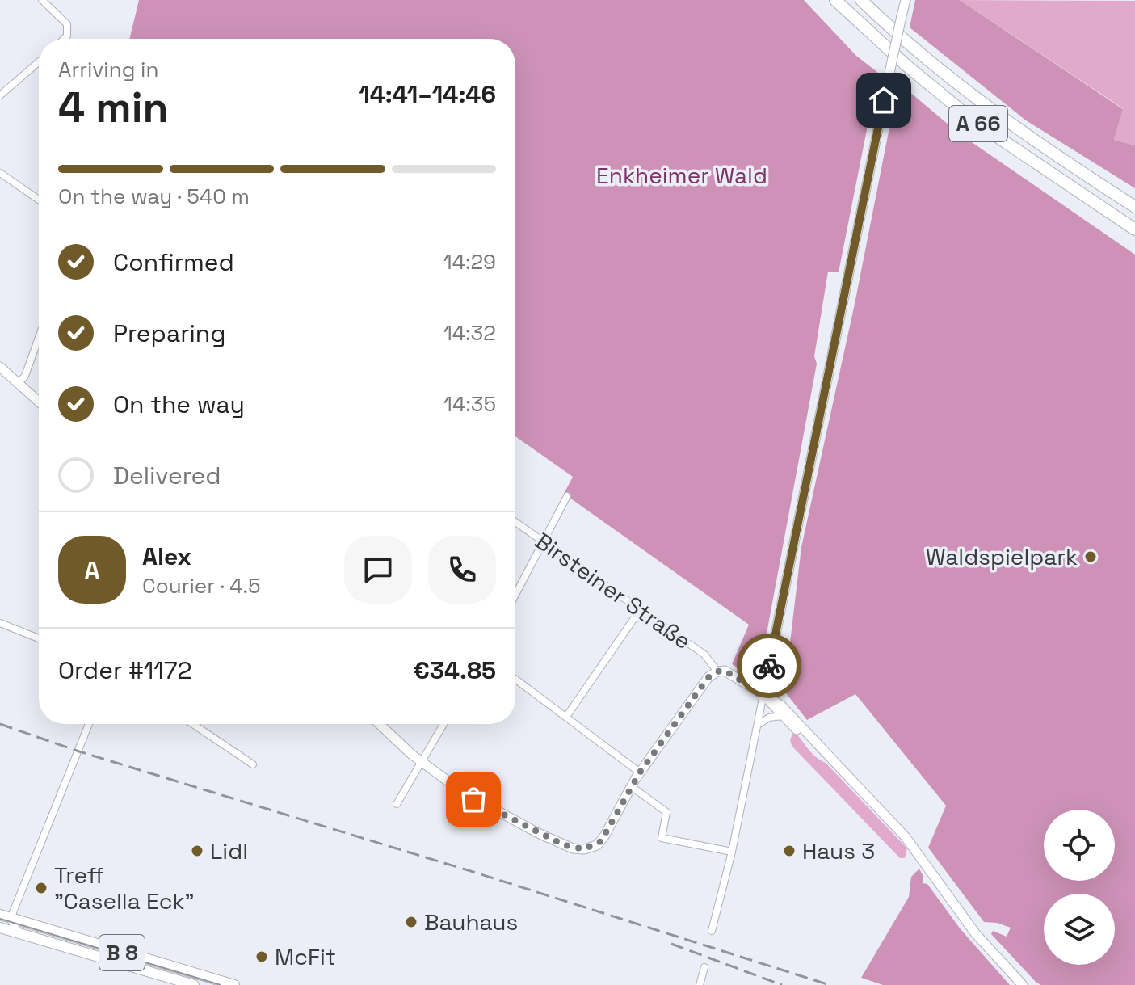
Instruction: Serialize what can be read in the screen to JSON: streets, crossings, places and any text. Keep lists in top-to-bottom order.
{
  "streets": {
    "highway": ["A 66"],
    "main road": ["Birsteiner Straße", "B 8"]
  },
  "parks": ["Enkheimer Wald"],
  "places": [
    "Waldspielpark",
    "Lidl",
    "Haus 3",
    "Treff \"Casella Eck\"",
    "Bauhaus",
    "McFit"
  ],
  "page": {
    "heading": ["4 min", "Arriving in", "14:41–14:46"],
    "panel": [
      "Alex",
      "Courier · 4.5",
      "Order #1172",
      "€34.85"
    ],
    "bar": "On the way · 540 m",
    "list": [
      ["Confirmed", "14:29"],
      ["Preparing", "14:32"],
      ["On the way", "14:35"],
      "Delivered"
    ],
    "round": "A"
  }
}
